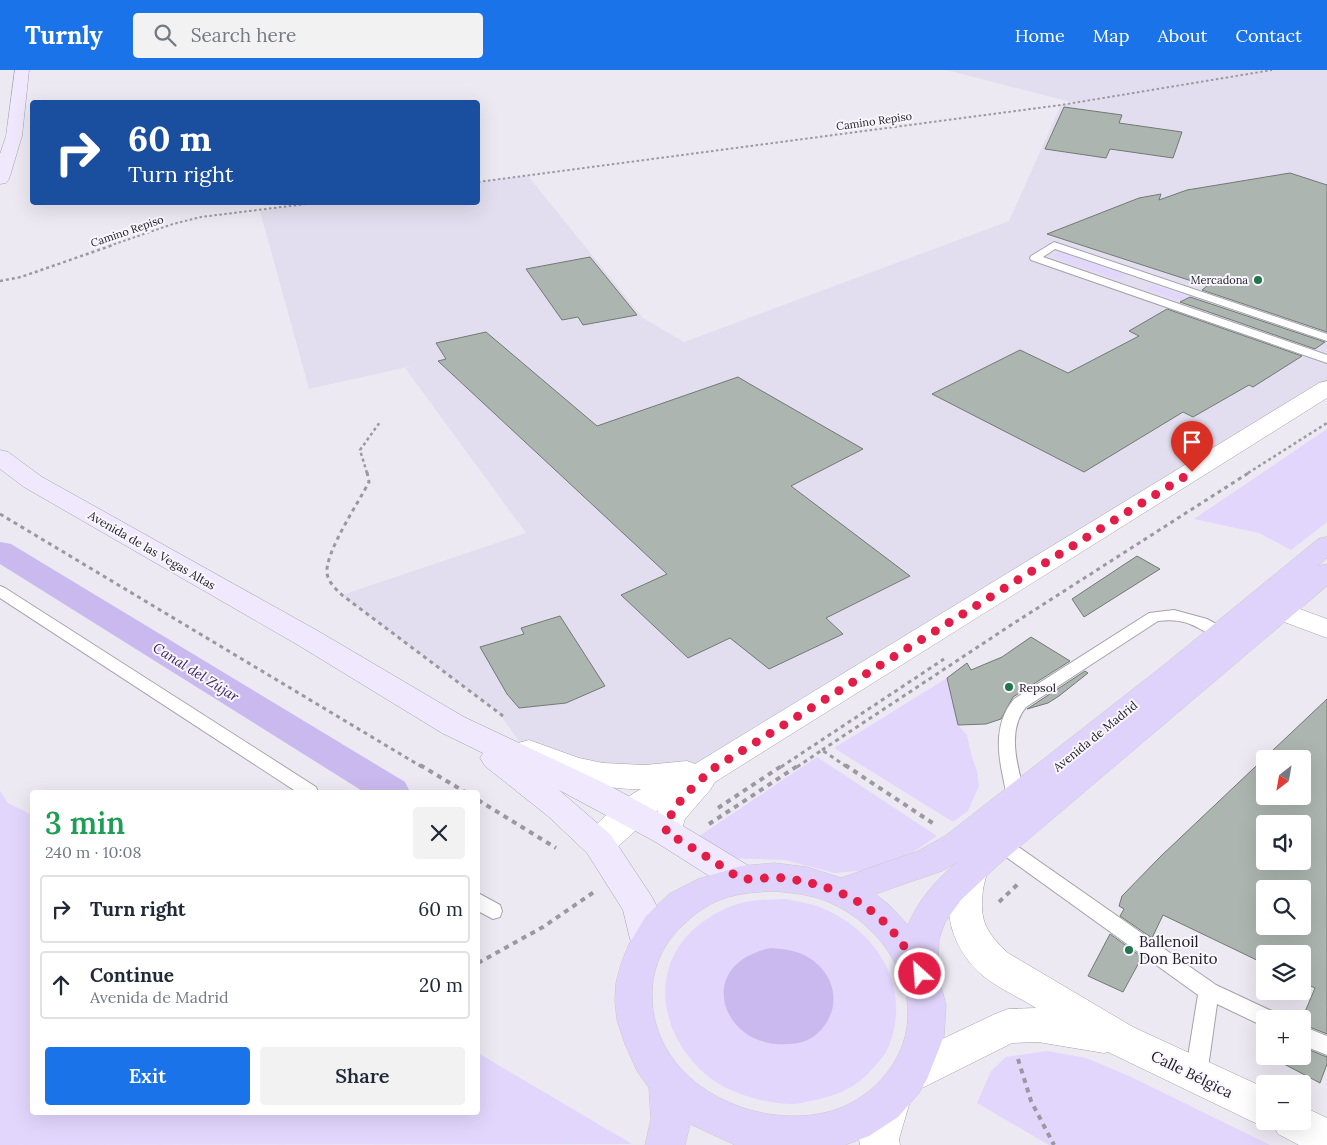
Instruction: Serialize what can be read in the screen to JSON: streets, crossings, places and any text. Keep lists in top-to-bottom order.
{
  "streets": {
    "main road": ["Avenida de Madrid"],
    "street": ["Avenida de las Vegas Altas", "Calle Bélgica"],
    "path": ["Camino Repiso"]
  },
  "water": ["Canal del Zújar"],
  "places": ["Mercadona", "Repsol", "Ballenoil Don Benito"],
  "north": "bottom left",
  "page": {
    "header": "Turnly",
    "search": "Search here",
    "nav": [
      "Home",
      "Map",
      "About",
      "Contact"
    ],
    "turn": ["60 m", "Turn right"],
    "map_buttons": ["+", "−"],
    "heading": ["3 min", "240 m · 10:08"],
    "list": [
      {
        "name": "Turn right",
        "value": "60 m"
      },
      {
        "name": "Continue",
        "note": "Avenida de Madrid",
        "value": "20 m"
      }
    ],
    "buttons": ["Exit", "Share"]
  }
}
